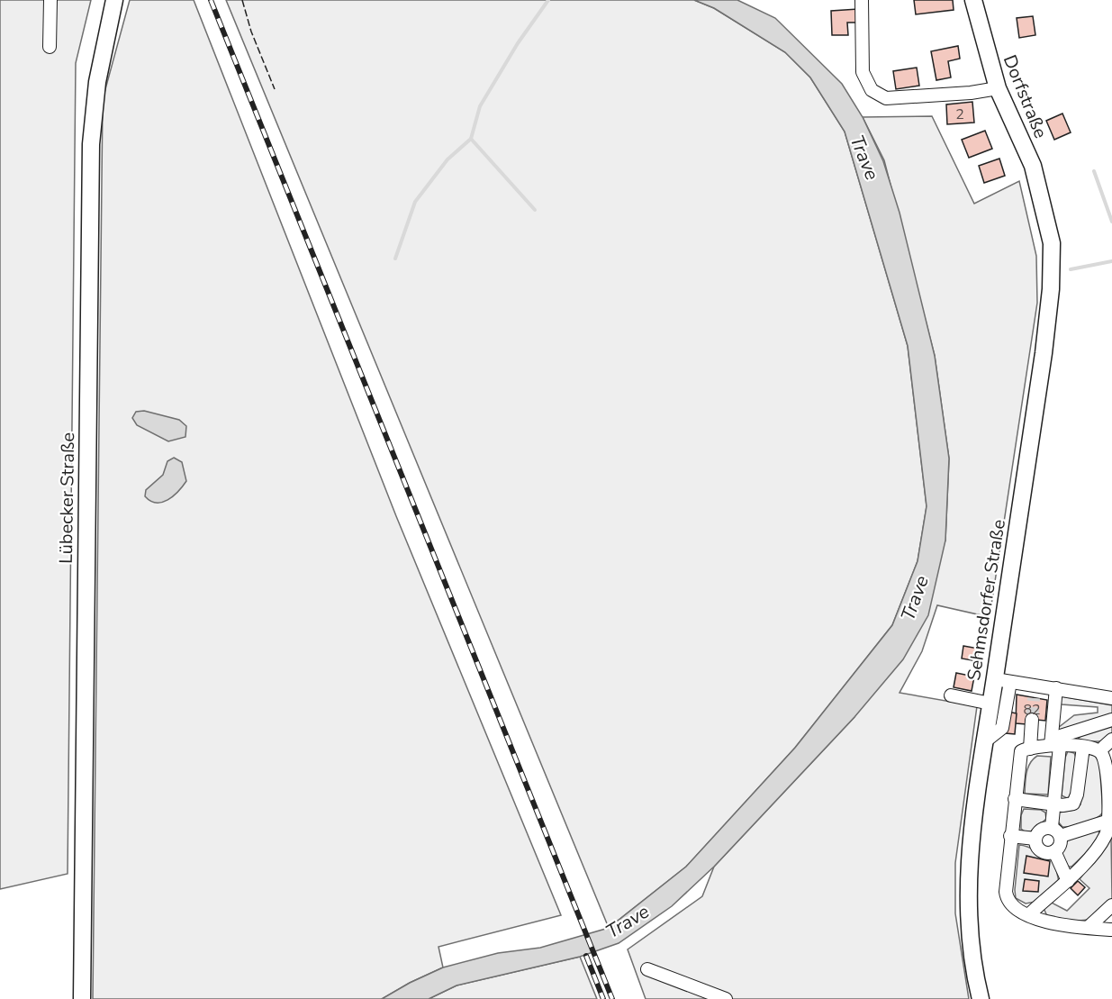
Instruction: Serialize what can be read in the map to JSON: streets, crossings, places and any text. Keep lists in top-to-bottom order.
{
  "streets": {
    "main road": ["Dorfstraße", "Lübecker Straße", "Sehmsdorfer Straße"]
  },
  "crossings": [
    ["Dorfstraße", "Sehmsdorfer Straße"]
  ],
  "water": ["Trave"],
  "house_numbers": ["2", "82"]
}
